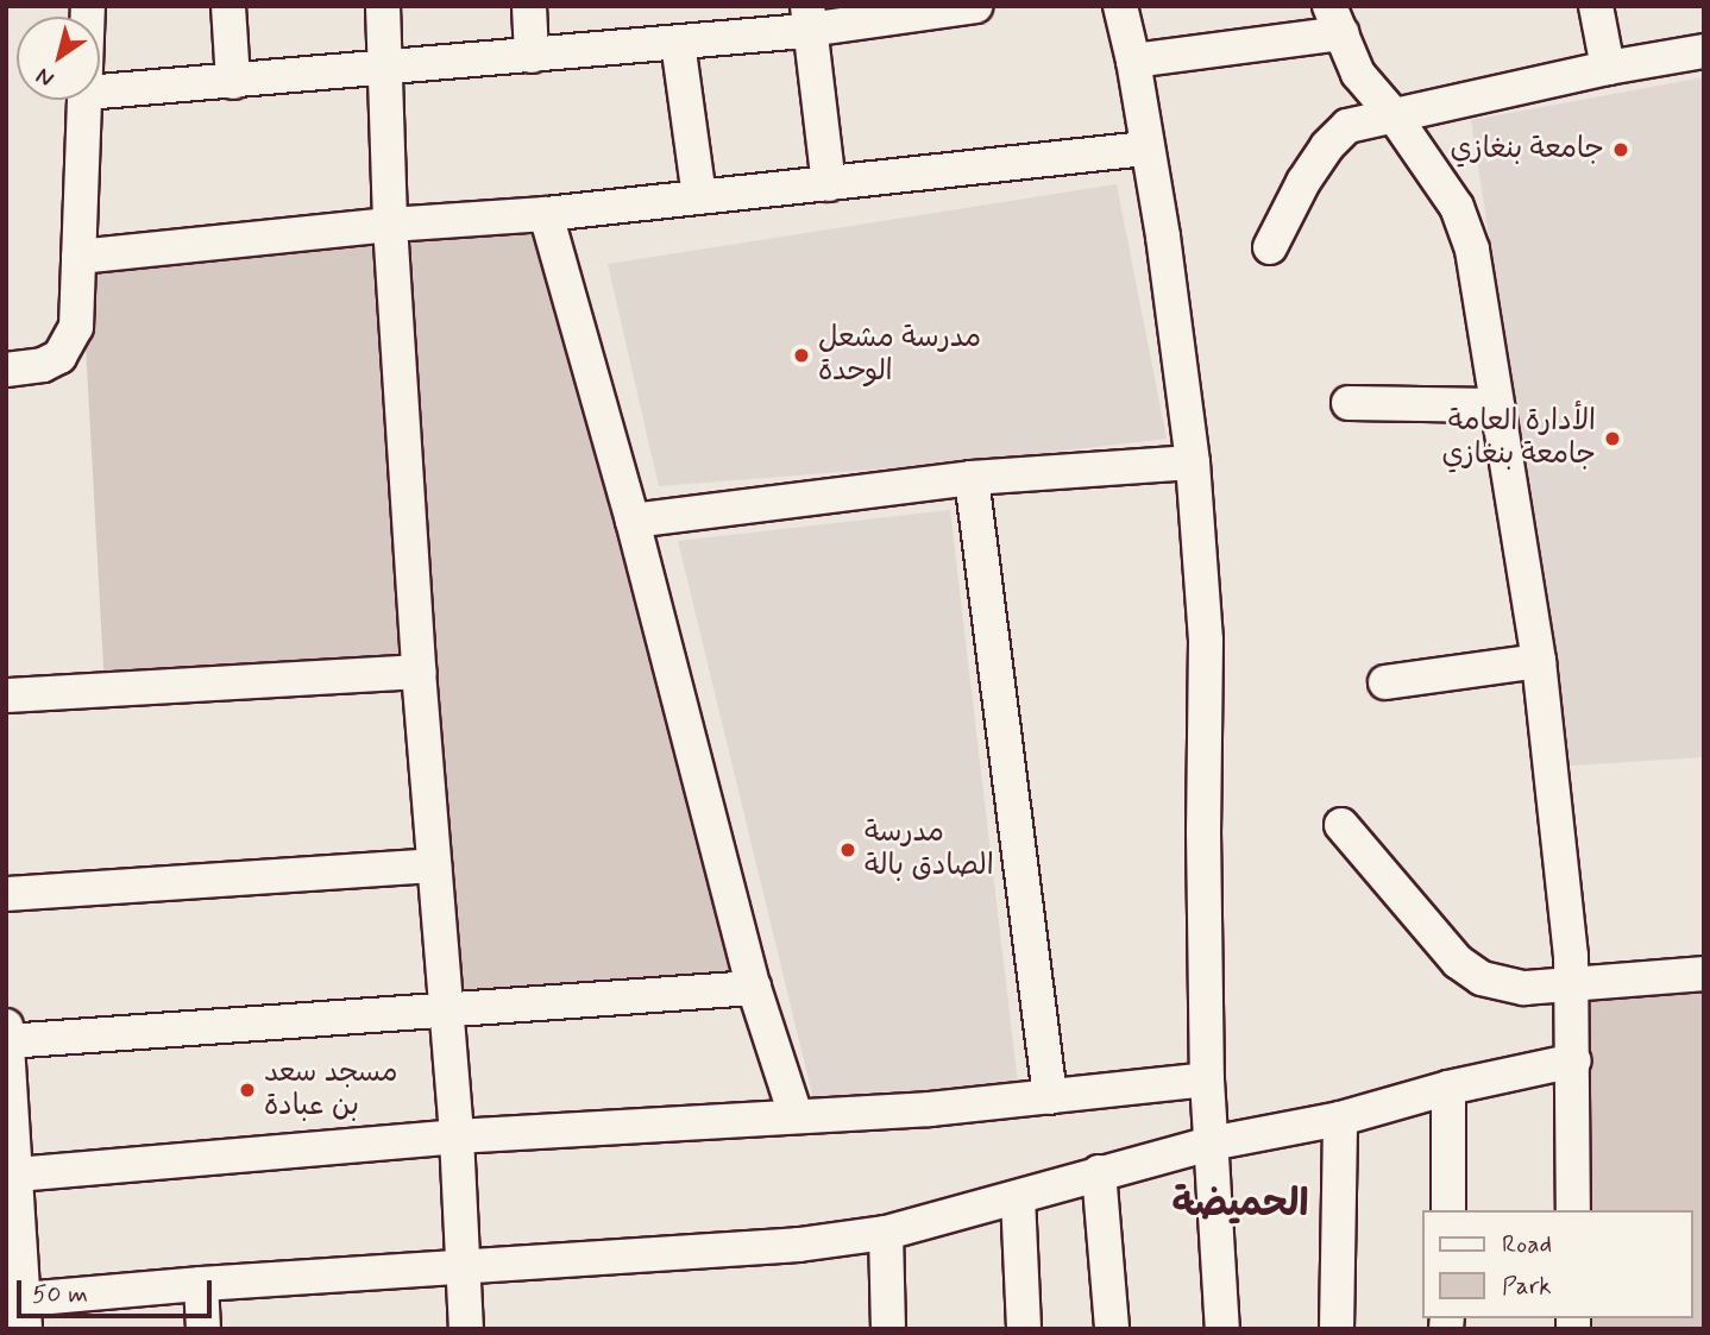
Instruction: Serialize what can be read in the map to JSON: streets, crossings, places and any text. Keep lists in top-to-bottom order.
{
  "districts": ["الحميضة"],
  "places": [
    "جامعة بنغازي",
    "مدرسة مشعل الوحدة",
    "الأدارة العامة جامعة بنغازي",
    "مدرسة الصادق بالة",
    "مسجد سعد بن عبادة"
  ],
  "legend": ["Road", "Park"],
  "scale_bar": "50 m",
  "north": "bottom left"
}
